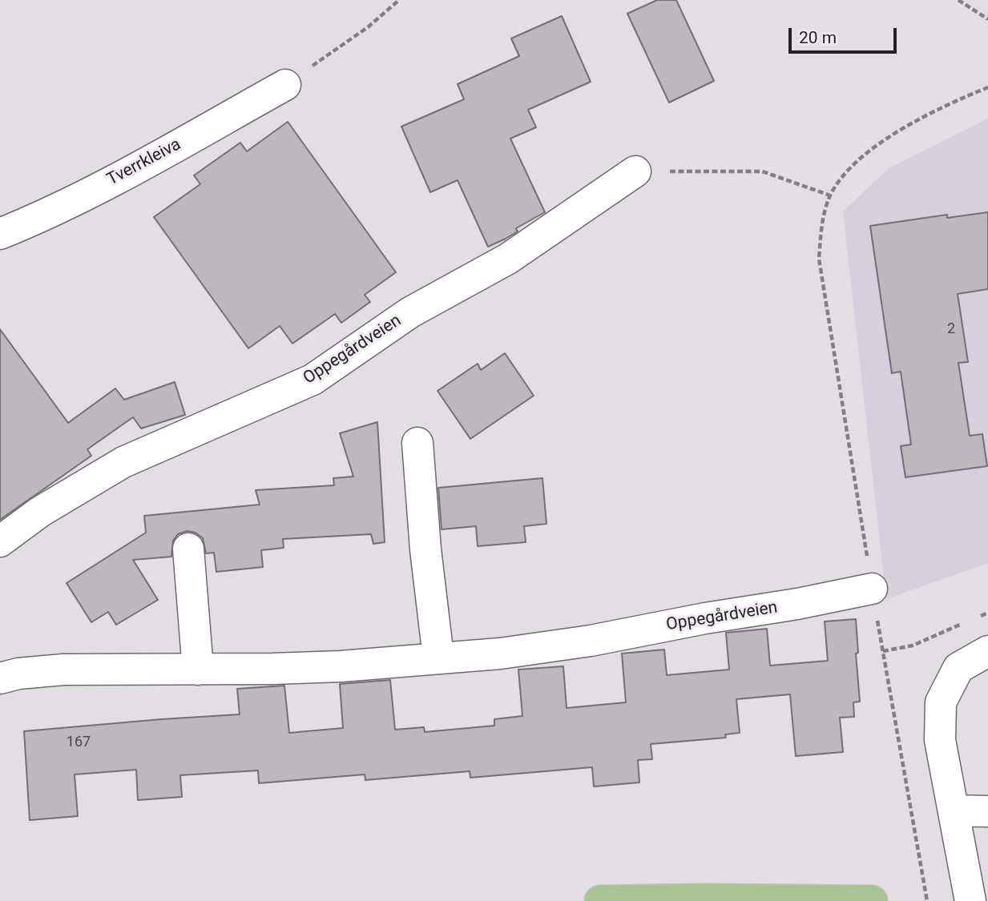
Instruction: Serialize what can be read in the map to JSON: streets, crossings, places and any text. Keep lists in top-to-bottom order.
{
  "streets": {
    "street": ["Tverrkleiva", "Oppegårdveien"]
  },
  "house_numbers": ["2", "167"],
  "scale_bar": "20 m"
}
